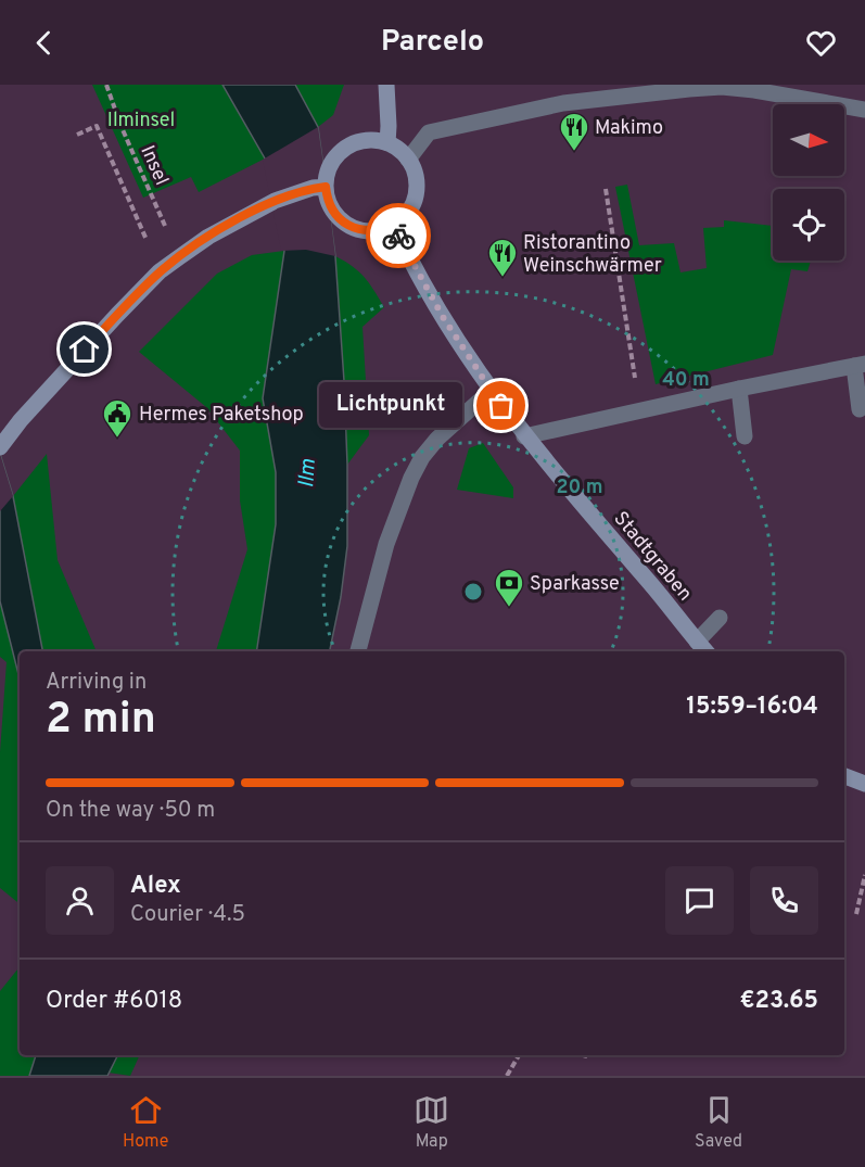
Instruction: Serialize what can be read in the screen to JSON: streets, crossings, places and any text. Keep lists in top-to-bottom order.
{
  "streets": {
    "street": ["Stadtgraben"],
    "path": ["Insel"]
  },
  "water": ["Ilm"],
  "parks": ["Ilminsel"],
  "places": {
    "restaurant": ["Makimo", "Ristorantino Weinschwärmer"],
    "other": ["Lichtpunkt"],
    "public building": ["Hermes Paketshop"],
    "bank": ["Sparkasse"]
  },
  "north": "right",
  "page": {
    "header": "Parcelo",
    "bubble": "Lichtpunkt",
    "heading": ["2 min", "Arriving in", "15:59–16:04"],
    "panel": [
      "Alex",
      "Courier · 4.5",
      "Order #6018",
      "€23.65"
    ],
    "bar": "On the way · 50 m",
    "tabs": ["Home", "Map", "Saved"]
  },
  "rings": ["40 m", "20 m"]
}
